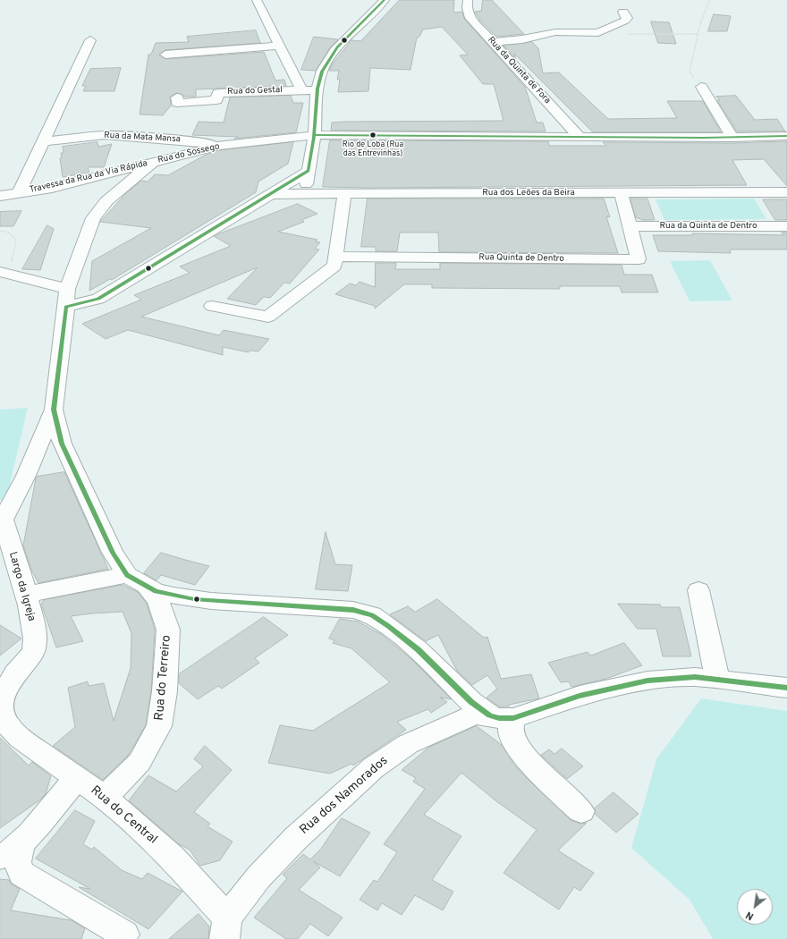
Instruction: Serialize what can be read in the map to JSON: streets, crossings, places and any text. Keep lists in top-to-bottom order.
{
  "streets": {
    "street": [
      "Rua da Quinta de Fora",
      "Rua do Gestal",
      "Rua da Mata Mansa",
      "Rua do Sossego",
      "Travessa da Rua da Via Rápida",
      "Rua dos Leões da Beira",
      "Rua da Quinta de Dentro",
      "Rua Quinta de Dentro",
      "Largo da Igreja",
      "Rua do Terreiro",
      "Rua dos Namorados",
      "Rua do Central"
    ]
  },
  "crossings": [
    ["Rua da Quinta de Fora", "Rua do Sossego"],
    ["Rua da Mata Mansa", "Rua do Sossego"],
    ["Rua do Sossego", "Travessa da Rua da Via Rápida"],
    ["Rua do Sossego", "Rua do Terreiro"],
    ["Rua dos Leões da Beira", "Rua Quinta de Dentro"],
    ["Rua da Quinta de Dentro", "Rua Quinta de Dentro"],
    ["Largo da Igreja", "Rua do Central"],
    ["Rua do Terreiro", "Rua do Central"],
    ["Rua dos Namorados", "Rua do Central"]
  ],
  "places": ["Rio de Loba (Rua das Entrevinhas)"],
  "north": "bottom left"
}
